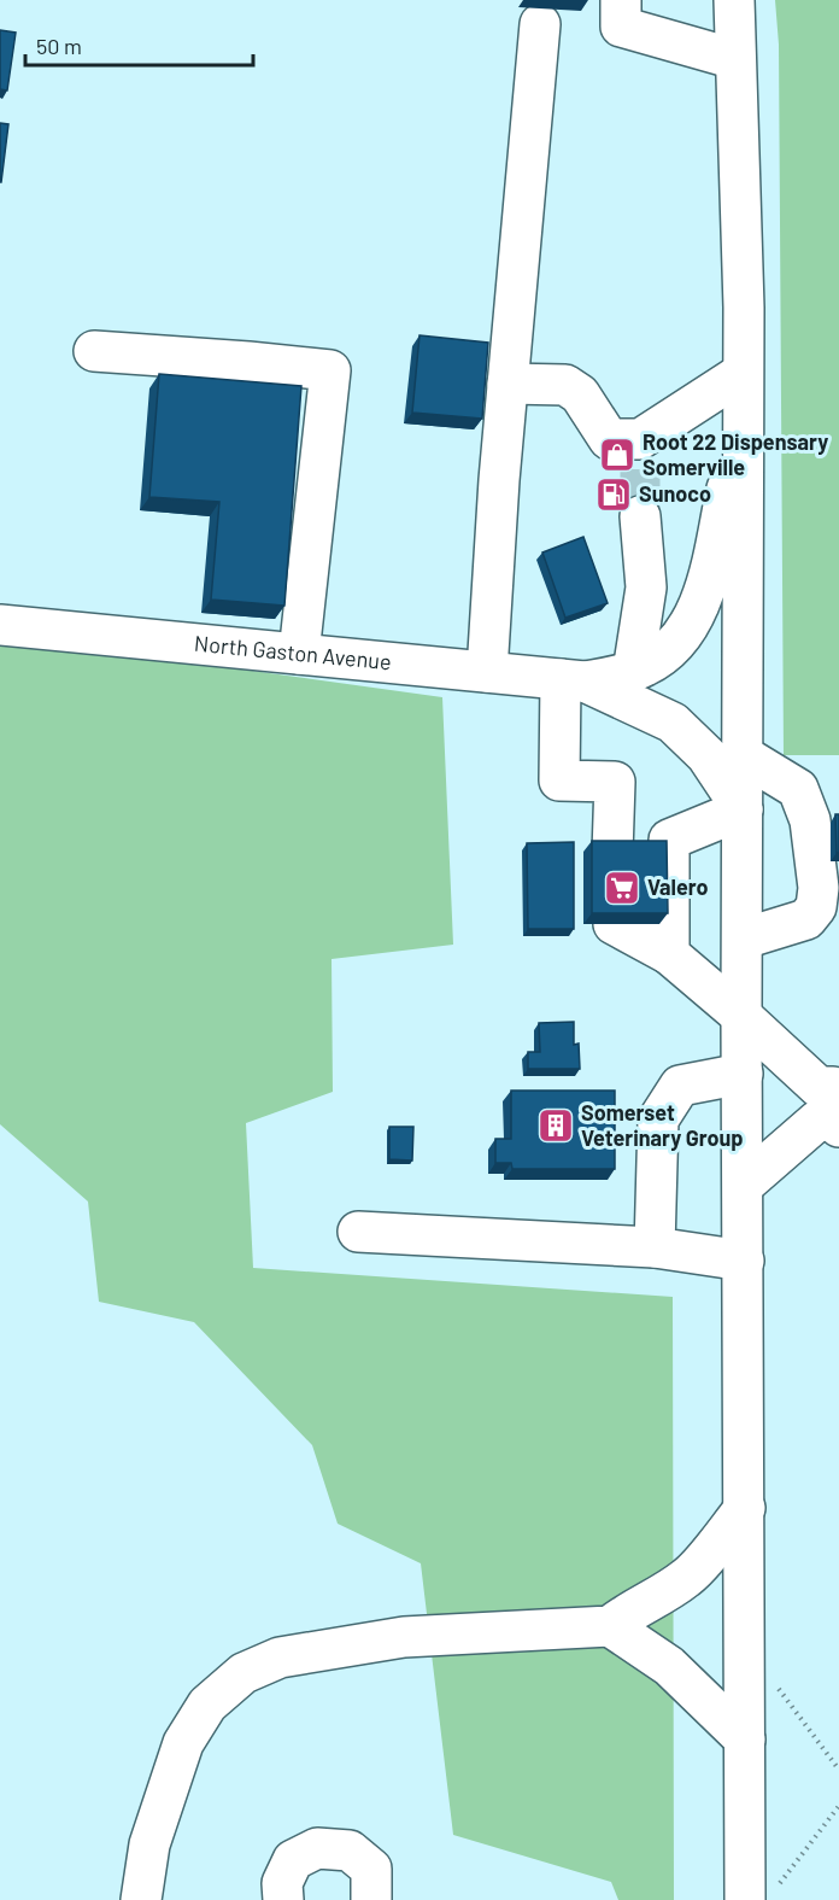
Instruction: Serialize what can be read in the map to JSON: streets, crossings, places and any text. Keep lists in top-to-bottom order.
{
  "streets": {
    "main road": ["North Gaston Avenue"]
  },
  "places": {
    "shop": ["Root 22 Dispensary Somerville"],
    "fuel station": ["Sunoco"],
    "supermarket": ["Valero"],
    "building": ["Somerset Veterinary Group"]
  },
  "scale_bar": "50 m"
}
